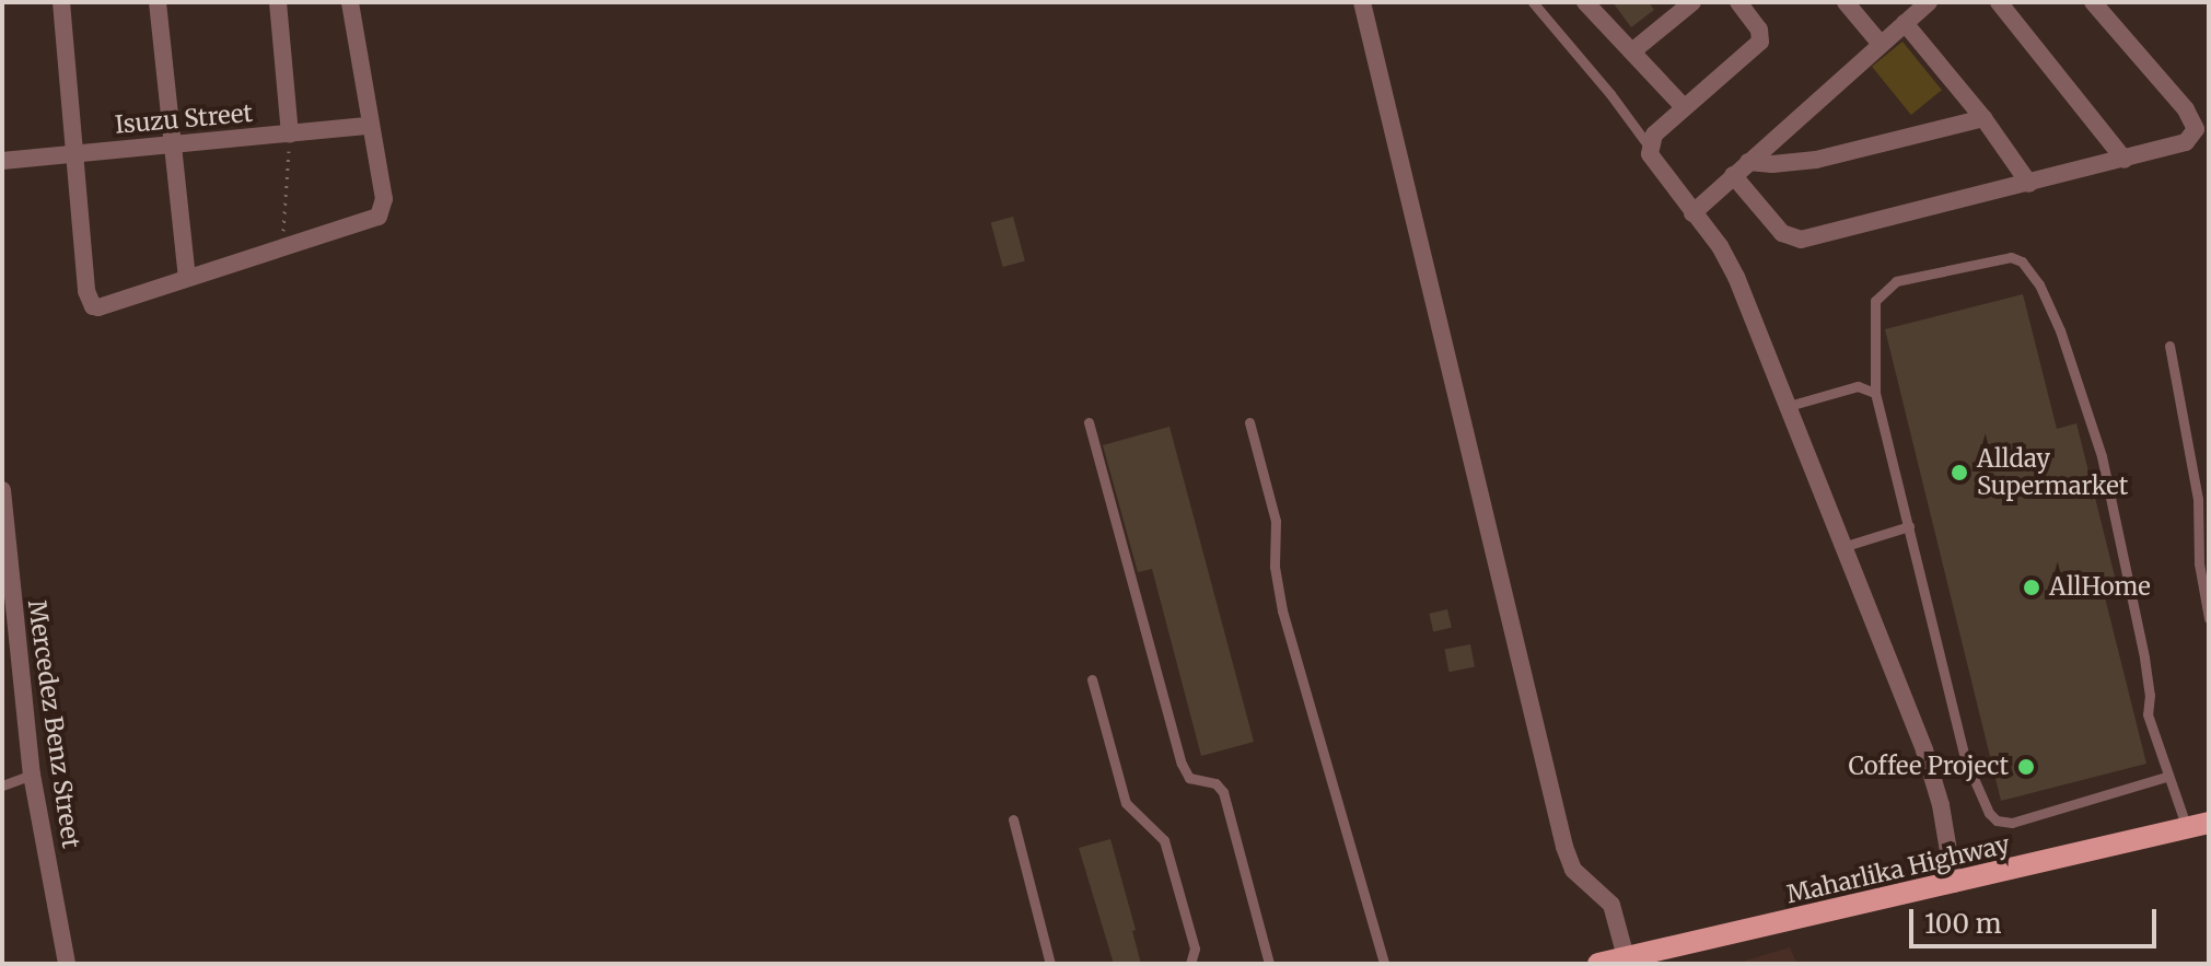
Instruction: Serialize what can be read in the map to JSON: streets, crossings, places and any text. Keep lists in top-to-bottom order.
{
  "streets": {
    "main road": ["Maharlika Highway"],
    "street": ["Isuzu Street", "Mercedez Benz Street"]
  },
  "places": ["Allday Supermarket", "AllHome", "Coffee Project"],
  "scale_bar": "100 m"
}
